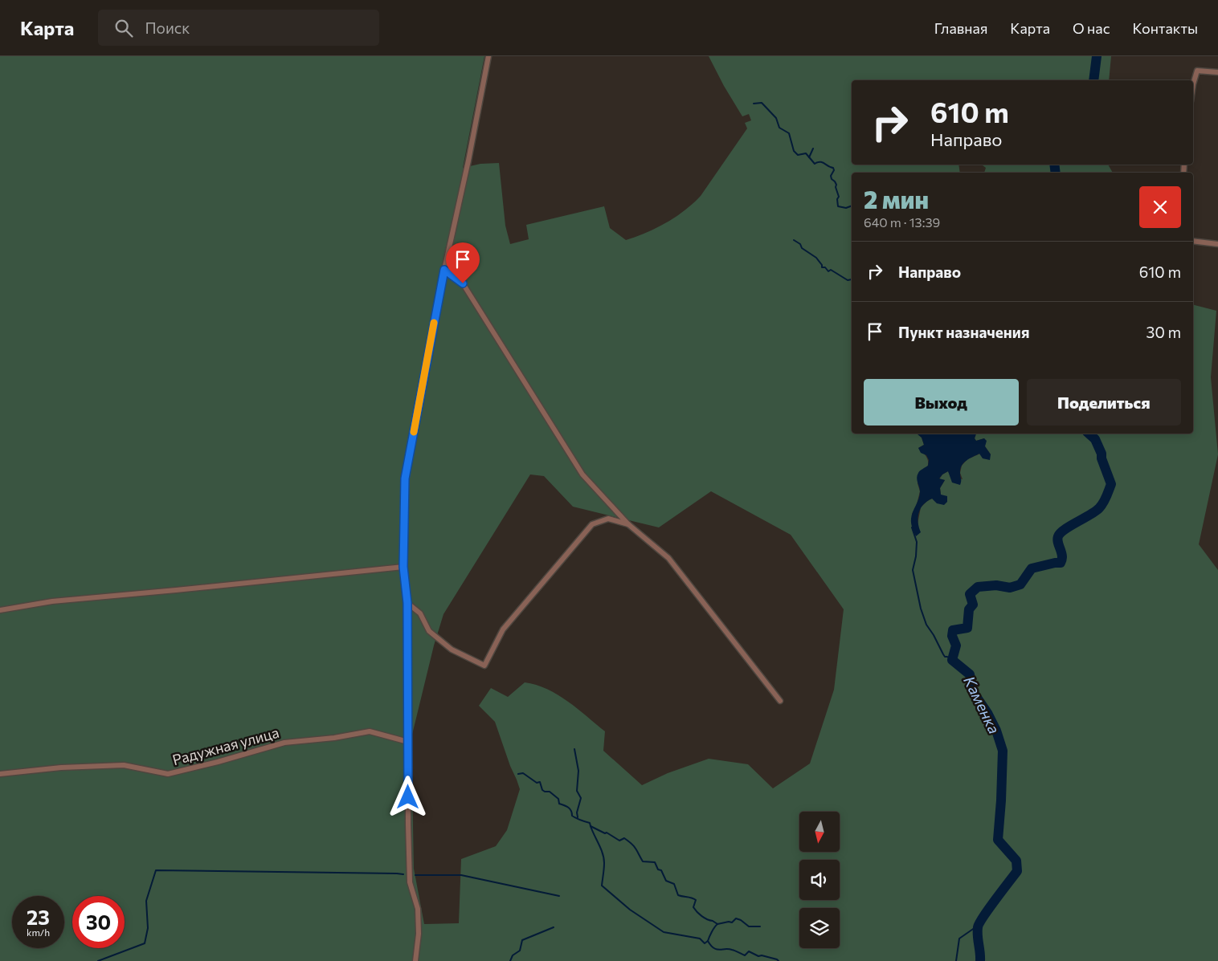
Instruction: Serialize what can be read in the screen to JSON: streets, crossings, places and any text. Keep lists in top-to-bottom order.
{
  "streets": {
    "street": ["Радужная улица"]
  },
  "water": ["Каменка"],
  "north": "bottom",
  "page": {
    "header": "Карта",
    "search": "Поиск",
    "nav": [
      "Главная",
      "Карта",
      "О нас",
      "Контакты"
    ],
    "turn": ["610 m", "Направо"],
    "heading": ["2 мин", "640 m · 13:39"],
    "list": [
      {
        "name": "Направо",
        "value": "610 m"
      },
      {
        "name": "Пункт назначения",
        "value": "30 m"
      }
    ],
    "buttons": ["Выход", "Поделиться"],
    "speed": "23 km/h",
    "limit": "30"
  }
}
